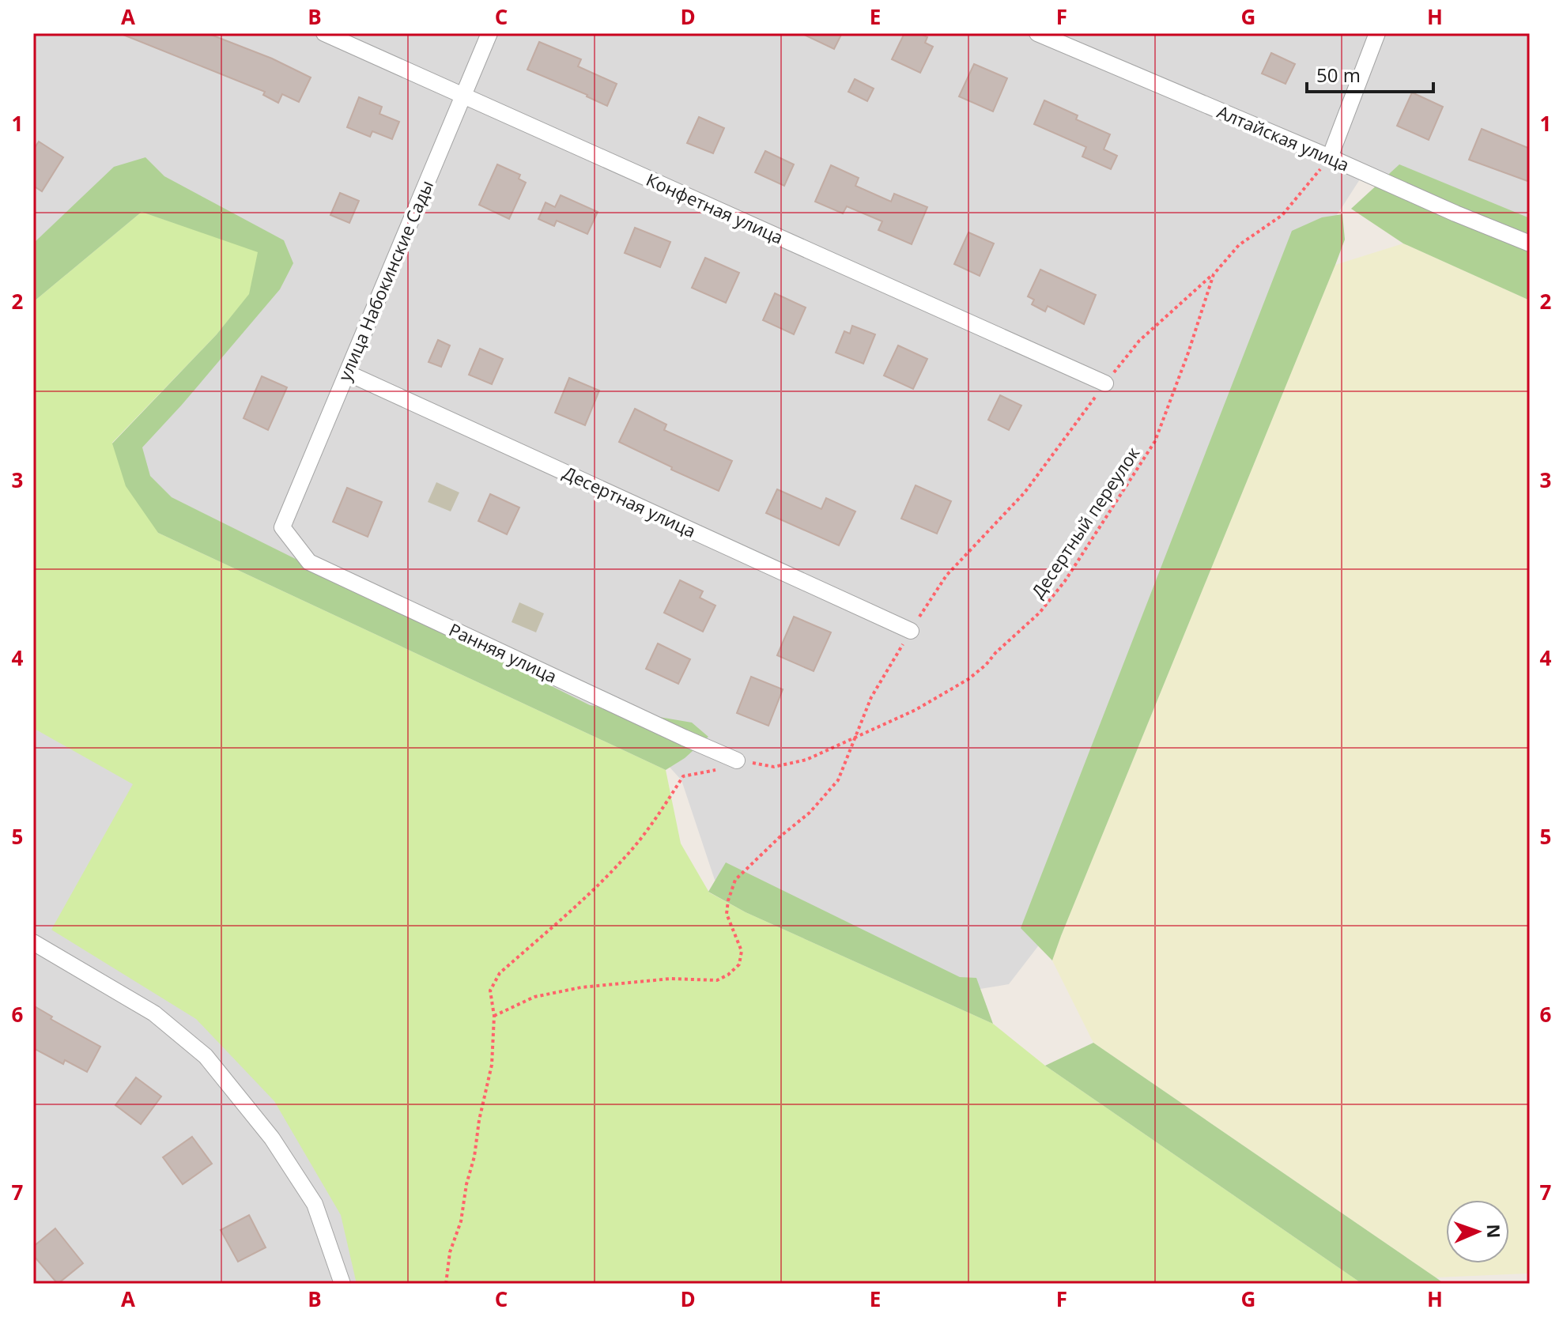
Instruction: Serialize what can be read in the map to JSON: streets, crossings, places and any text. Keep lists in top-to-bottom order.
{
  "streets": {
    "street": [
      "Алтайская улица",
      "Конфетная улица",
      "улица Набокинские Сады",
      "Десертная улица",
      "Ранняя улица"
    ],
    "path": ["Десертный переулок"]
  },
  "crossings": [
    ["Алтайская улица", "Десертный переулок"],
    ["Конфетная улица", "улица Набокинские Сады"],
    ["улица Набокинские Сады", "Десертная улица"],
    ["улица Набокинские Сады", "Ранняя улица"],
    ["Десертный переулок", "Ранняя улица"]
  ],
  "scale_bar": "50 m",
  "north": "right",
  "grid": {
    "columns": [
      "A",
      "B",
      "C",
      "D",
      "E",
      "F",
      "G",
      "H"
    ],
    "rows": [
      "1",
      "2",
      "3",
      "4",
      "5",
      "6",
      "7"
    ]
  }
}
